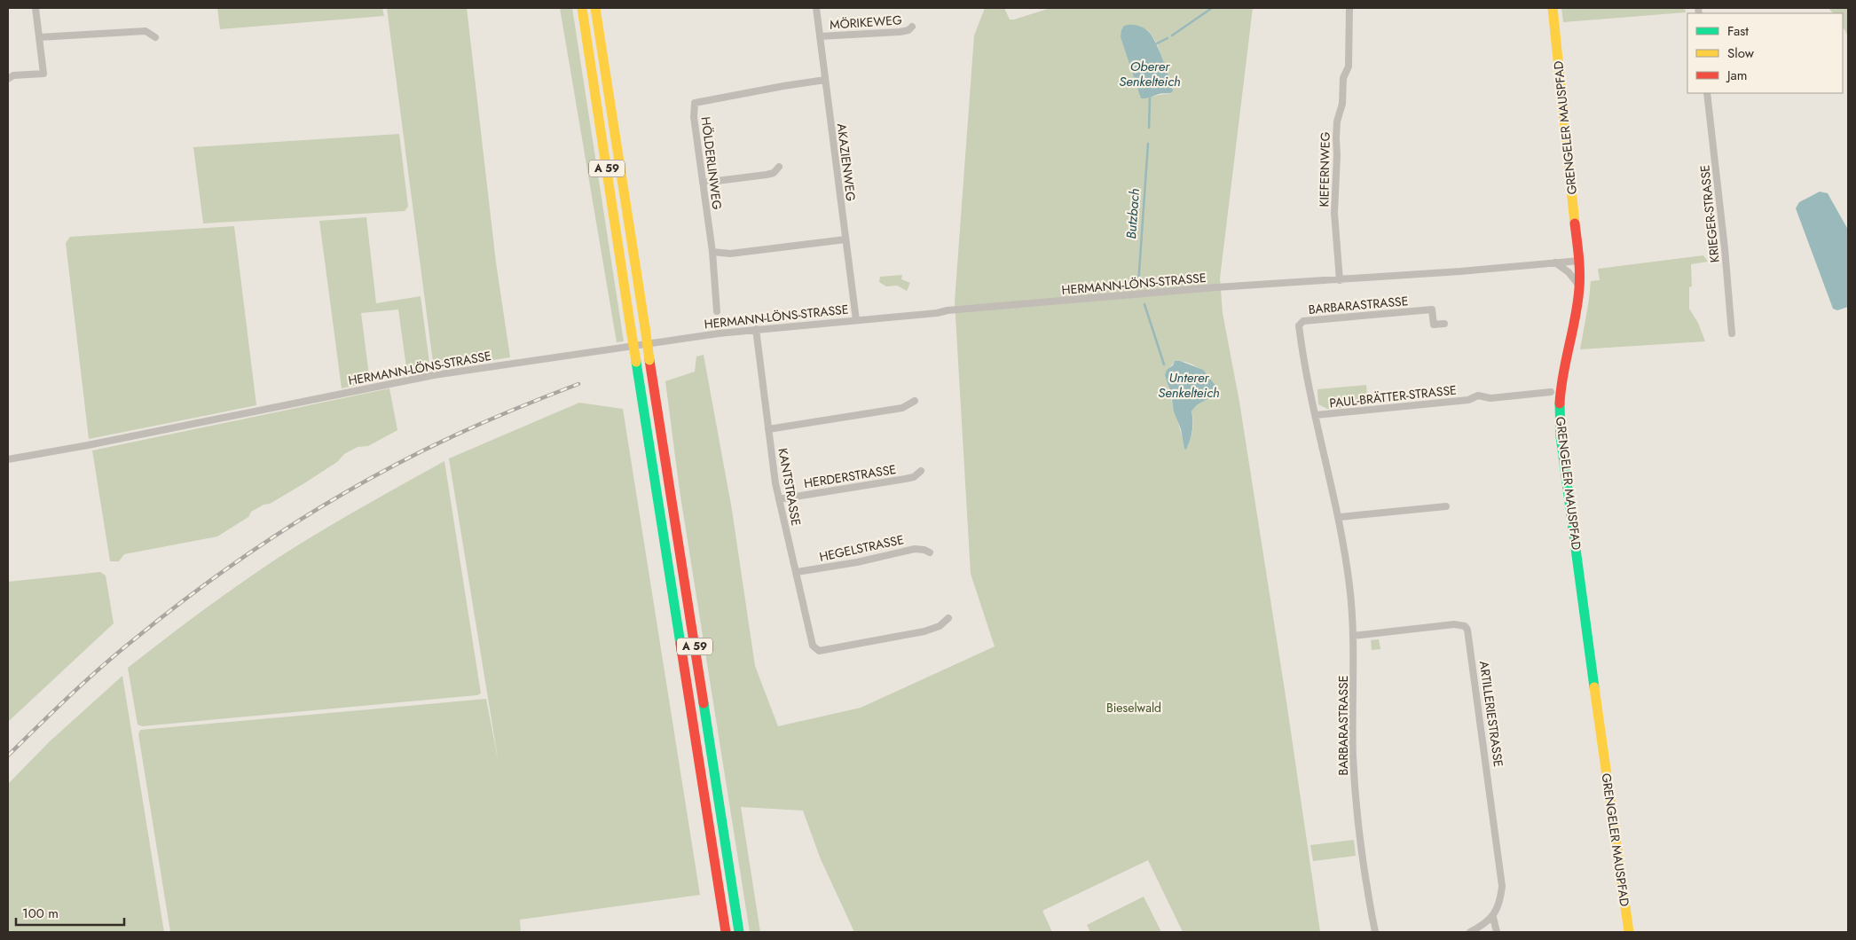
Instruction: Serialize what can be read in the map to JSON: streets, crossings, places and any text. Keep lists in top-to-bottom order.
{
  "streets": {
    "main road": ["GRENGELER MAUSPFAD", "A 59"],
    "street": [
      "MÖRIKEWEG",
      "AKAZIENWEG",
      "HÖLDERLINWEG",
      "KIEFERNWEG",
      "KRIEGER-STRASSE",
      "HERMANN-LÖNS-STRASSE",
      "BARBARASTRASSE",
      "PAUL-BRÄTTER-STRASSE",
      "HERDERSTRASSE",
      "KANTSTRASSE",
      "HEGELSTRASSE",
      "ARTILLERIESTRASSE"
    ]
  },
  "crossings": [
    ["MÖRIKEWEG", "AKAZIENWEG"],
    ["GRENGELER MAUSPFAD", "HERMANN-LÖNS-STRASSE"],
    ["AKAZIENWEG", "HÖLDERLINWEG"],
    ["AKAZIENWEG", "HERMANN-LÖNS-STRASSE"],
    ["KIEFERNWEG", "HERMANN-LÖNS-STRASSE"],
    ["HERMANN-LÖNS-STRASSE", "KANTSTRASSE"],
    ["BARBARASTRASSE", "PAUL-BRÄTTER-STRASSE"],
    ["BARBARASTRASSE", "ARTILLERIESTRASSE"],
    ["HERDERSTRASSE", "KANTSTRASSE"],
    ["KANTSTRASSE", "HEGELSTRASSE"]
  ],
  "water": ["Oberer Senkelteich", "Butzbach", "Unterer Senkelteich"],
  "parks": ["Bieselwald"],
  "legend": ["Fast", "Slow", "Jam"],
  "scale_bar": "100 m"
}
